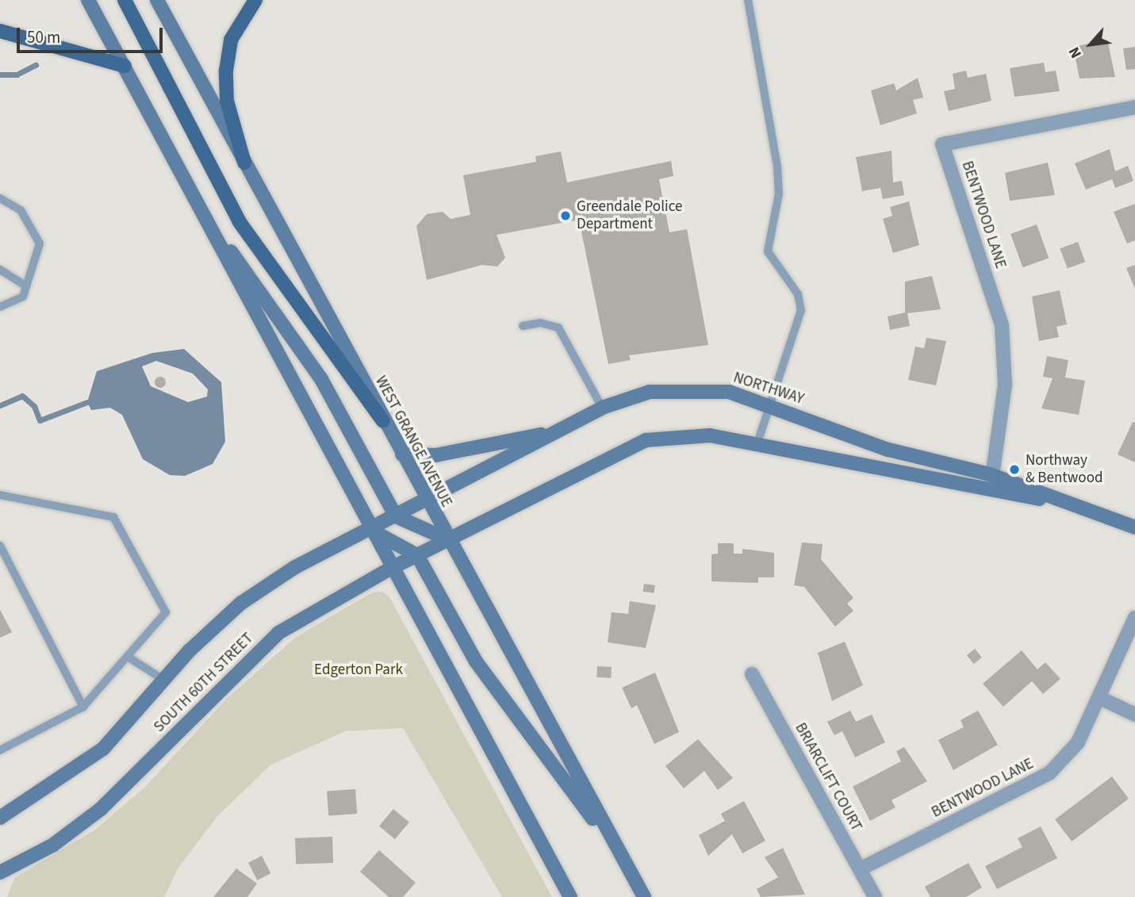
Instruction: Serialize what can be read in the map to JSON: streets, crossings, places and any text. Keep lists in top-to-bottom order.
{
  "streets": {
    "street": [
      "BENTWOOD LANE",
      "NORTHWAY",
      "WEST GRANGE AVENUE",
      "SOUTH 60TH STREET",
      "BRIARCLIFT COURT"
    ]
  },
  "crossings": [
    ["BENTWOOD LANE", "NORTHWAY"],
    ["BENTWOOD LANE", "BRIARCLIFT COURT"],
    ["NORTHWAY", "WEST GRANGE AVENUE"],
    ["NORTHWAY", "SOUTH 60TH STREET"],
    ["WEST GRANGE AVENUE", "SOUTH 60TH STREET"]
  ],
  "parks": ["Edgerton Park"],
  "places": ["Greendale Police Department", "Northway & Bentwood"],
  "scale_bar": "50 m",
  "north": "bottom left"
}
